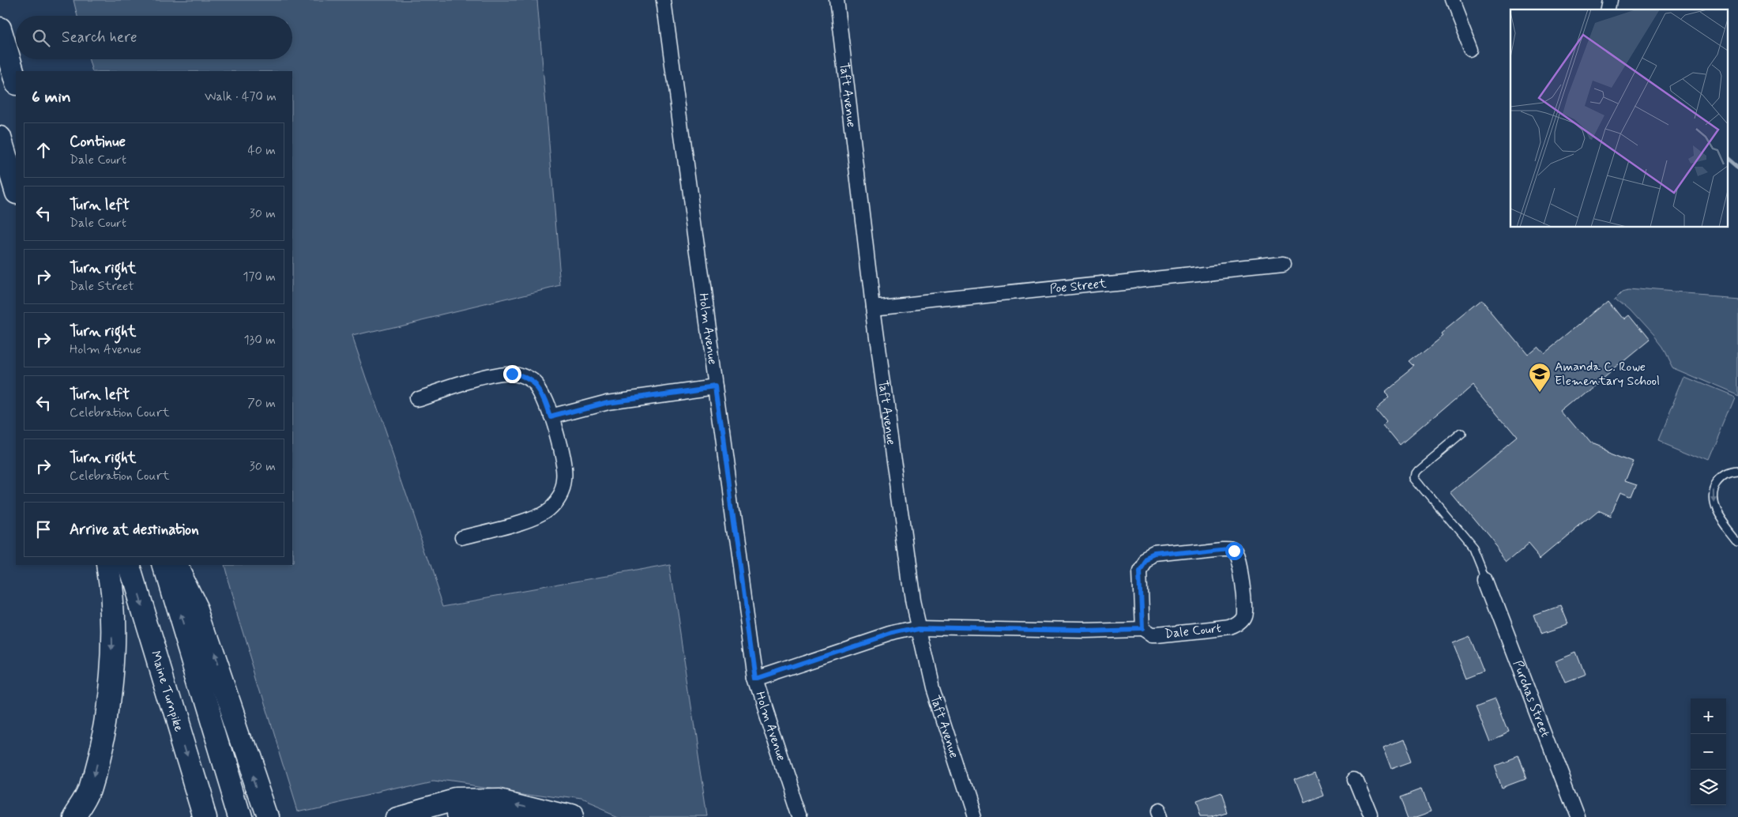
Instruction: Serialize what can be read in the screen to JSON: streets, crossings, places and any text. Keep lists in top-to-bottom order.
{
  "streets": {
    "highway": ["Maine Turnpike"],
    "street": [
      "Taft Avenue",
      "Poe Street",
      "Holm Avenue",
      "Dale Court",
      "Purchas Street"
    ]
  },
  "crossings": [
    ["Taft Avenue", "Poe Street"]
  ],
  "places": {
    "school or university": ["Amanda C. Rowe Elementary School"]
  },
  "page": {
    "search": "Search here",
    "heading": ["6 min", "Walk · 470 m"],
    "list": [
      ["Continue", "Dale Court", "40 m"],
      ["Turn left", "Dale Court", "30 m"],
      ["Turn right", "Dale Street", "170 m"],
      ["Turn right", "Holm Avenue", "130 m"],
      ["Turn left", "Celebration Court", "70 m"],
      ["Turn right", "Celebration Court", "30 m"],
      "Arrive at destination"
    ],
    "map_buttons": ["+", "−"]
  }
}
